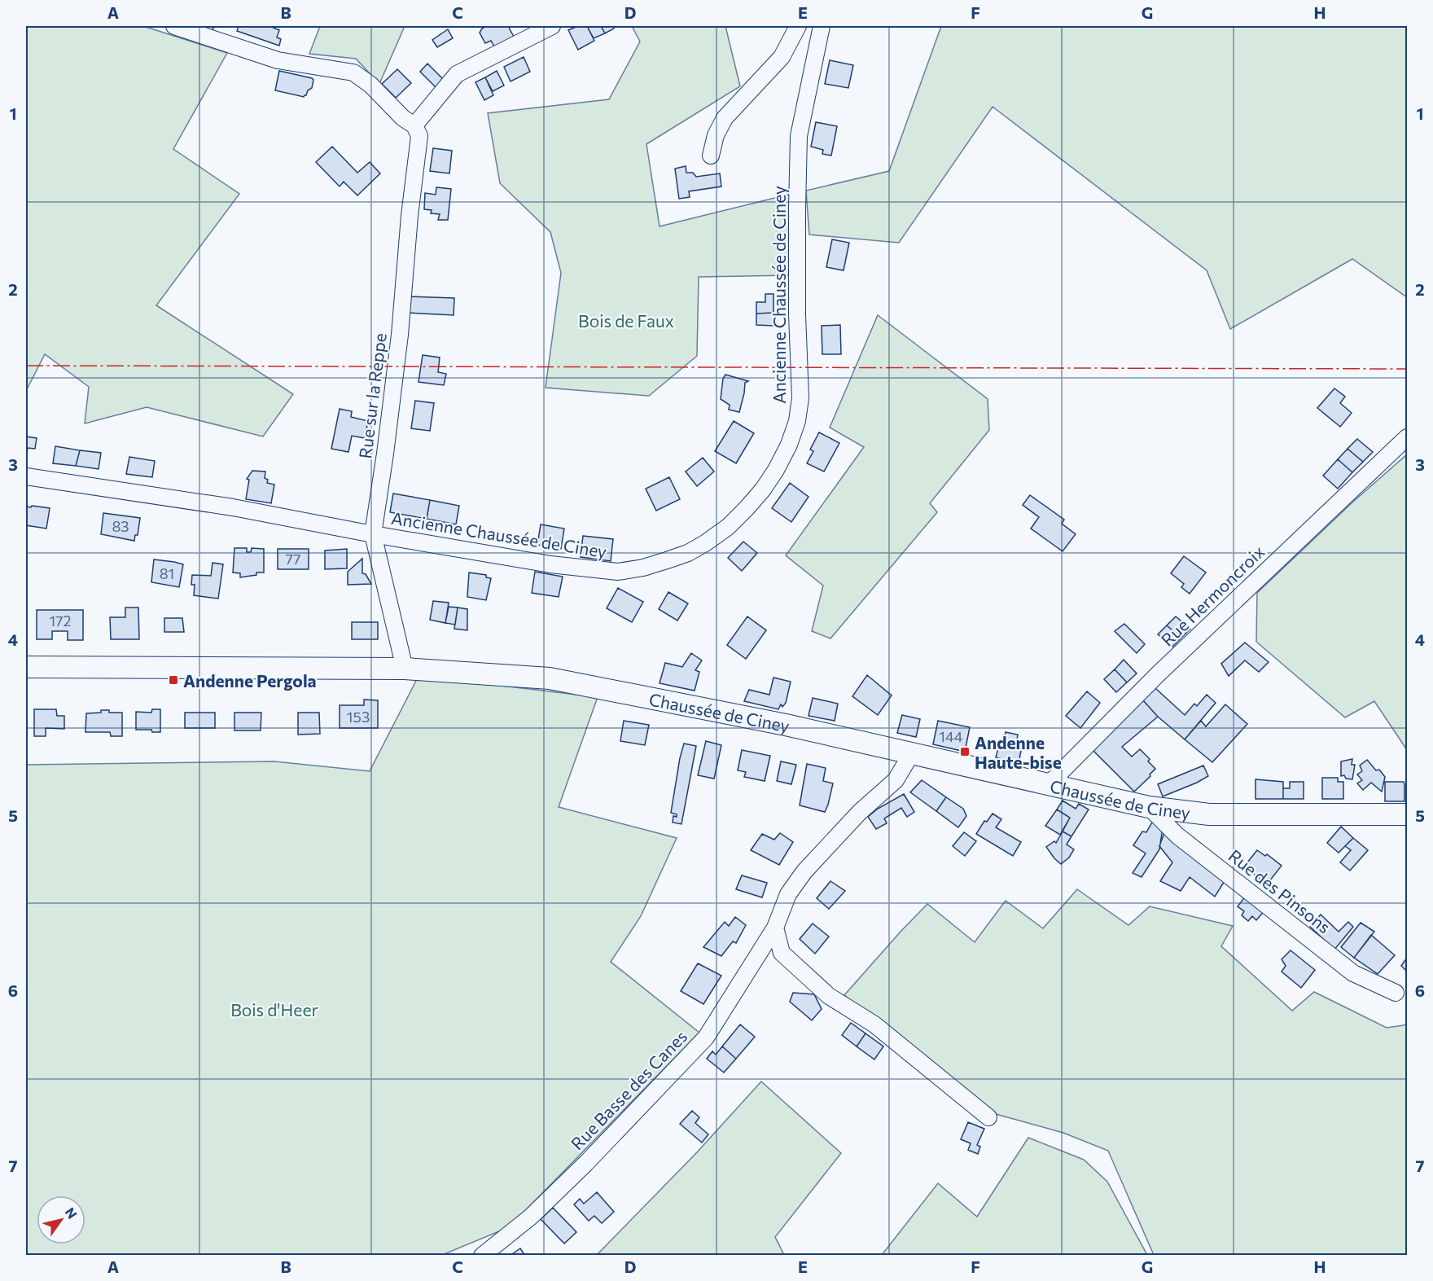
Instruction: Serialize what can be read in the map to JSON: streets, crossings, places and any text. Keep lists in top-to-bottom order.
{
  "streets": {
    "main road": ["Chaussée de Ciney"],
    "street": [
      "Ancienne Chaussée de Ciney",
      "Rue sur la Reppe",
      "Rue Hermoncroix",
      "Rue des Pinsons",
      "Rue Basse des Canes"
    ]
  },
  "crossings": [
    ["Ancienne Chaussée de Ciney", "Rue sur la Reppe"],
    ["Rue sur la Reppe", "Chaussée de Ciney"],
    ["Rue Hermoncroix", "Chaussée de Ciney"],
    ["Chaussée de Ciney", "Rue des Pinsons"],
    ["Chaussée de Ciney", "Rue Basse des Canes"]
  ],
  "parks": ["Bois de Faux", "Bois d'Heer"],
  "places": {
    "transit": ["Andenne Pergola", "Andenne Haute-bise"]
  },
  "house_numbers": [
    "83",
    "77",
    "81",
    "172",
    "153",
    "144"
  ],
  "north": "top right",
  "grid": {
    "columns": [
      "A",
      "B",
      "C",
      "D",
      "E",
      "F",
      "G",
      "H"
    ],
    "rows": [
      "1",
      "2",
      "3",
      "4",
      "5",
      "6",
      "7"
    ]
  }
}
